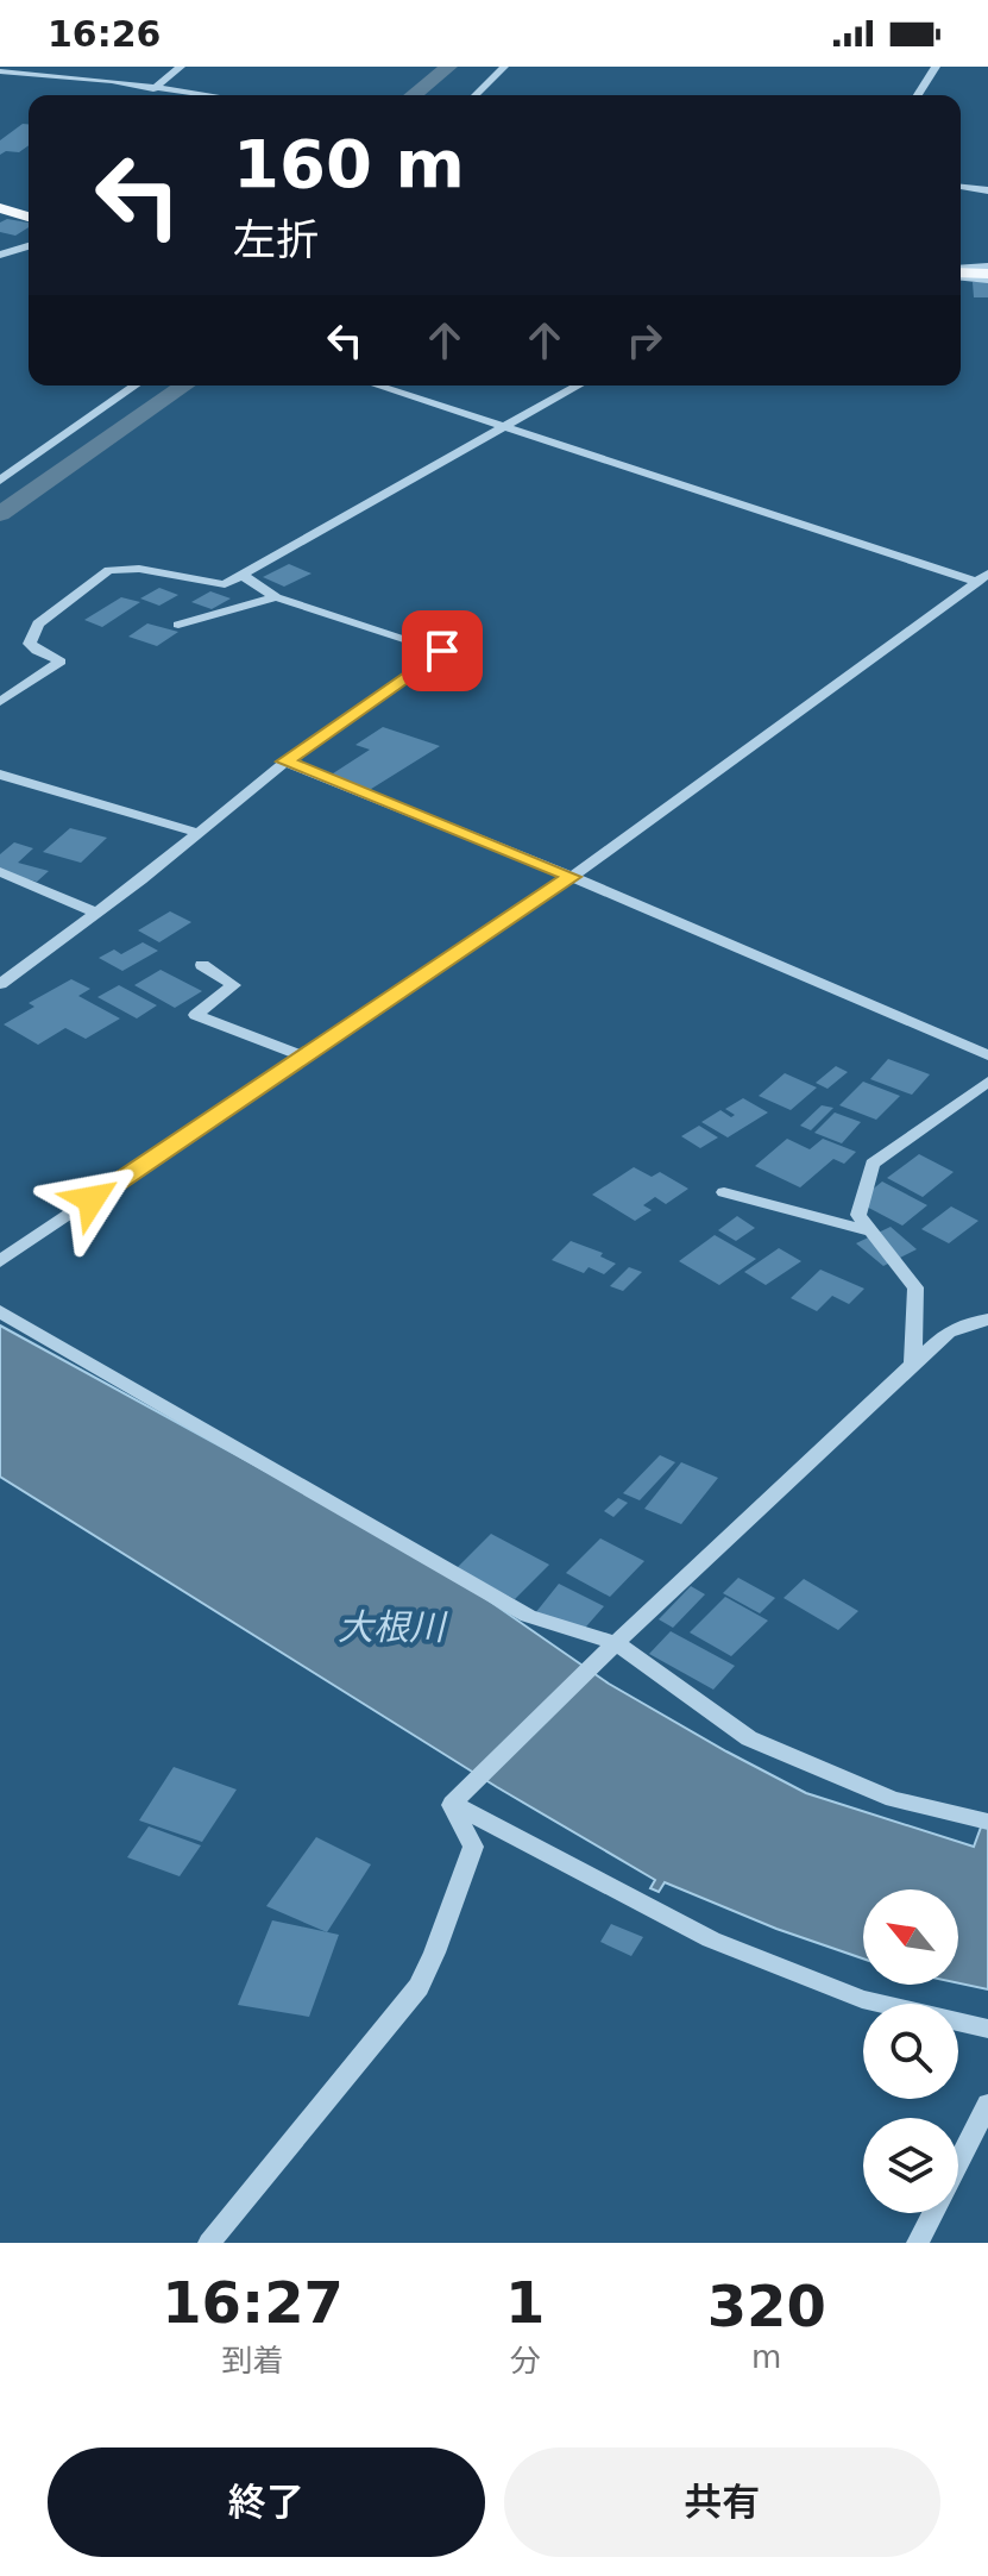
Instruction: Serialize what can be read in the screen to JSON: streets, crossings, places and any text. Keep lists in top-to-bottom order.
{
  "water": ["大根川"],
  "north": "top left",
  "page": {
    "status": "16:26",
    "turn": ["160 m", "左折"],
    "eta": [
      "16:27",
      "到着",
      "1",
      "分",
      "320",
      "m"
    ],
    "buttons": ["終了", "共有"]
  }
}
